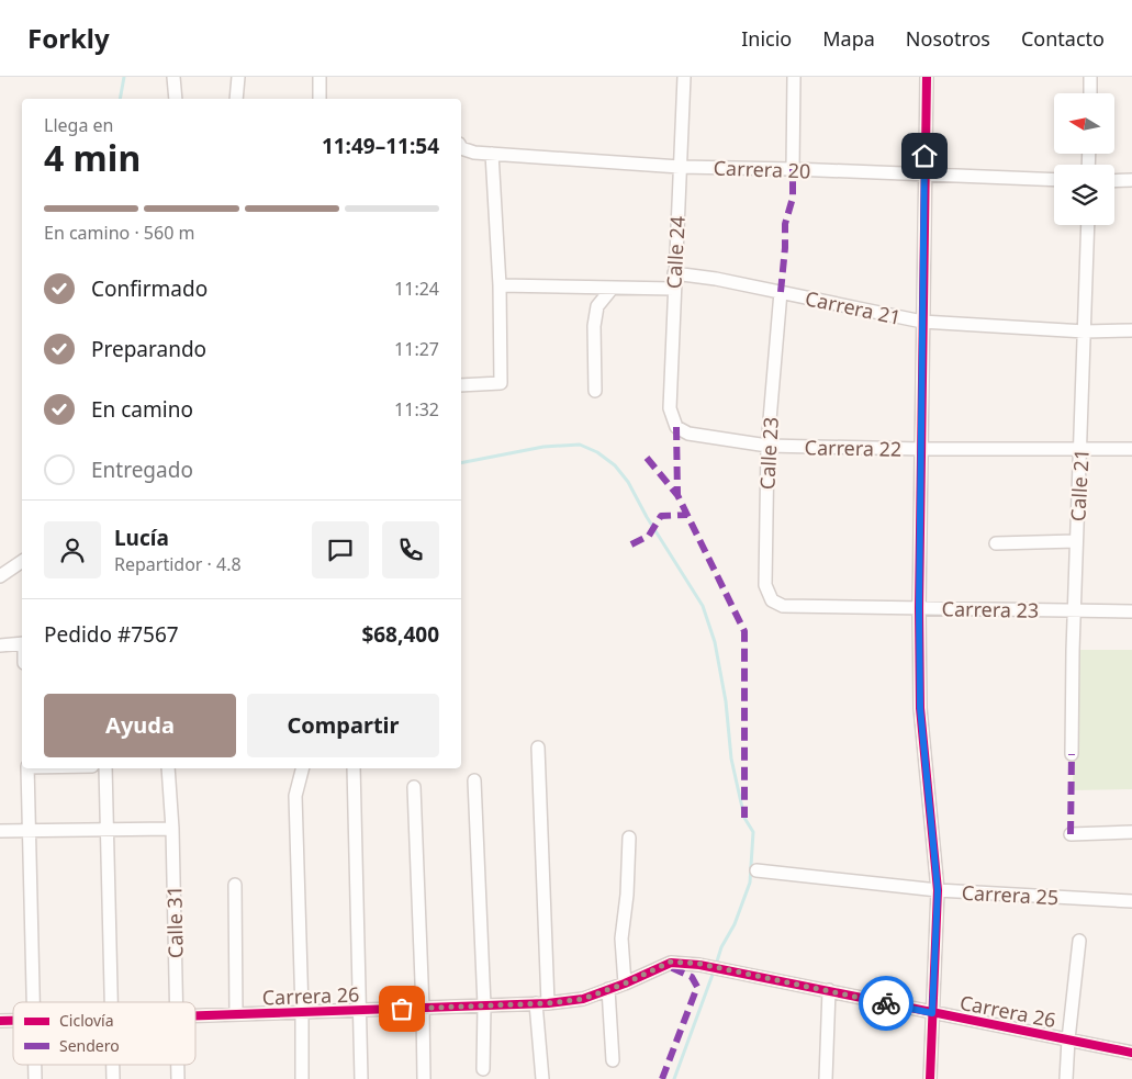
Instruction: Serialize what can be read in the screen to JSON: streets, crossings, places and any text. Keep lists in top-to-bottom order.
{
  "streets": {
    "street": [
      "Carrera 20",
      "Calle 24",
      "Carrera 21",
      "Carrera 22",
      "Calle 23",
      "Calle 21",
      "Carrera 23",
      "Carrera 25",
      "Calle 31",
      "Carrera 26"
    ]
  },
  "crossings": [
    ["Carrera 20", "Calle 24"],
    ["Calle 24", "Carrera 21"],
    ["Calle 24", "Carrera 22"],
    ["Carrera 21", "Calle 23"],
    ["Carrera 21", "Calle 21"],
    ["Carrera 22", "Calle 23"],
    ["Carrera 22", "Calle 21"],
    ["Calle 23", "Carrera 23"],
    ["Calle 21", "Carrera 23"]
  ],
  "legend": ["Ciclovía", "Sendero"],
  "north": "left",
  "page": {
    "header": "Forkly",
    "nav": [
      "Inicio",
      "Mapa",
      "Nosotros",
      "Contacto"
    ],
    "heading": ["4 min", "Llega en", "11:49–11:54"],
    "panel": [
      "Lucía",
      "Repartidor · 4.8",
      "Pedido #7567",
      "$68,400"
    ],
    "bar": "En camino · 560 m",
    "list": [
      ["Confirmado", "11:24"],
      ["Preparando", "11:27"],
      ["En camino", "11:32"],
      "Entregado"
    ],
    "buttons": ["Ayuda", "Compartir"]
  }
}
